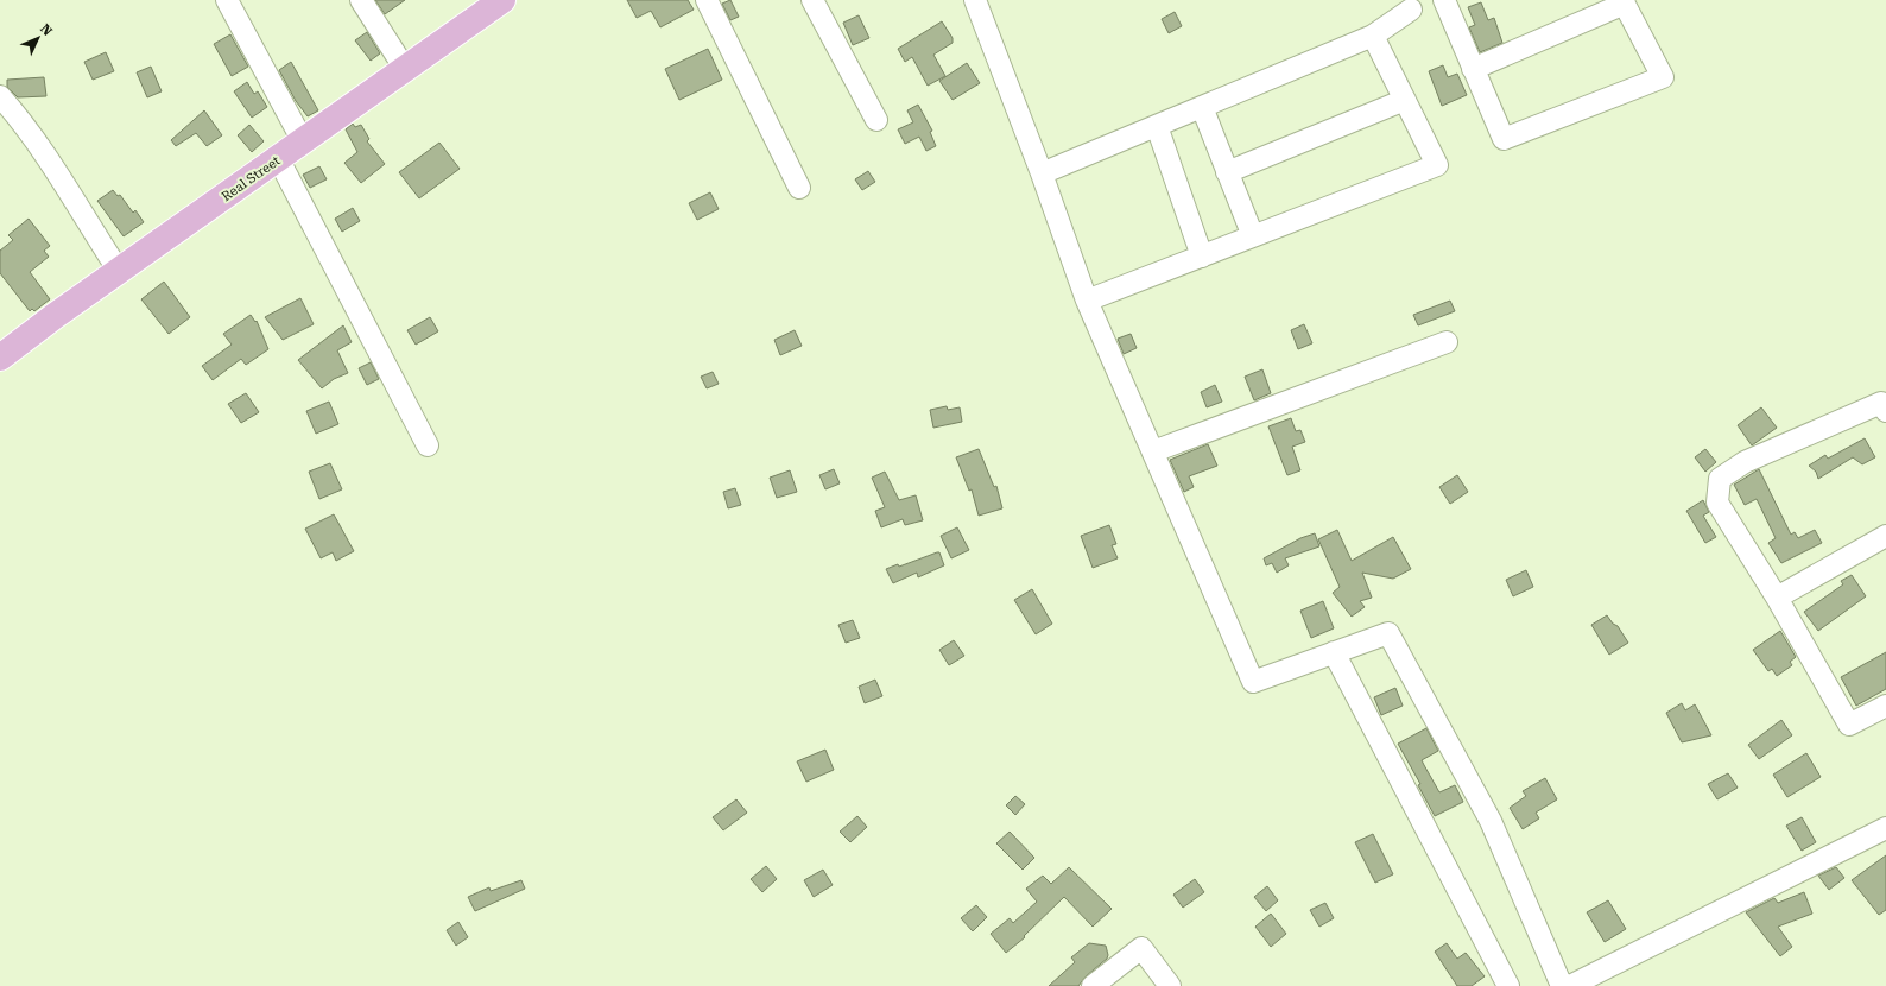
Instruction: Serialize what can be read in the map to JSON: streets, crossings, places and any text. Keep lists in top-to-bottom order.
{
  "streets": {
    "main road": ["Real Street"]
  },
  "north": "top right"
}
